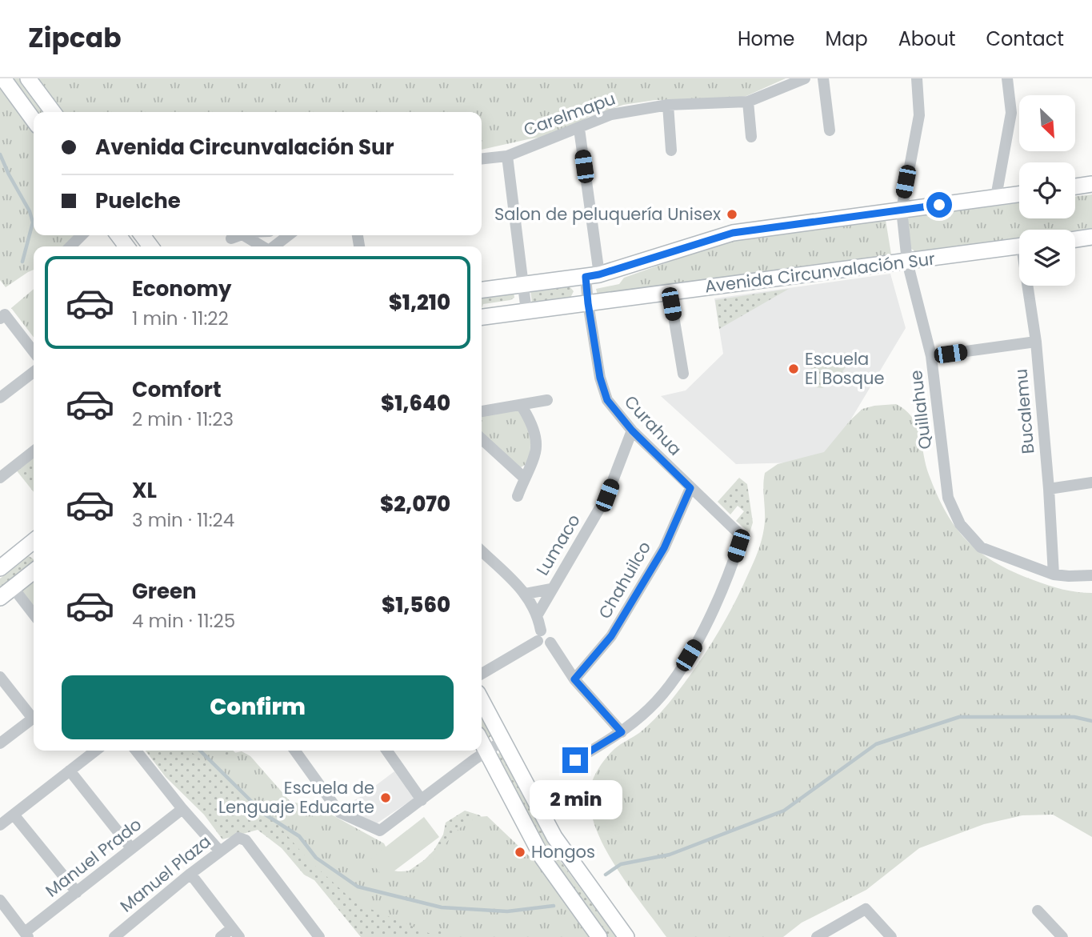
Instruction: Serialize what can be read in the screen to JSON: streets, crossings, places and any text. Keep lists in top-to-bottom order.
{
  "streets": {
    "main road": ["Avenida Circunvalación Sur"],
    "street": [
      "Carelmapu",
      "Quillahue",
      "Bucalemu",
      "Curahua",
      "Lumaco",
      "Chahuilco",
      "Manuel Prado",
      "Manuel Plaza"
    ]
  },
  "crossings": [
    ["Carelmapu", "Curahua"],
    ["Avenida Circunvalación Sur", "Quillahue"],
    ["Avenida Circunvalación Sur", "Curahua"],
    ["Quillahue", "Bucalemu"],
    ["Curahua", "Lumaco"],
    ["Curahua", "Chahuilco"]
  ],
  "places": [
    "Salon de peluquería Unisex",
    "Escuela El Bosque",
    "Escuela de Lenguaje Educarte",
    "Hongos"
  ],
  "north": "bottom right",
  "page": {
    "header": "Zipcab",
    "nav": [
      "Home",
      "Map",
      "About",
      "Contact"
    ],
    "banner": ["Avenida Circunvalación Sur", "Puelche"],
    "list": [
      {
        "name": "Economy",
        "note": "1 min · 11:22",
        "value": "$1,210"
      },
      {
        "name": "Comfort",
        "note": "2 min · 11:23",
        "value": "$1,640"
      },
      {
        "name": "XL",
        "note": "3 min · 11:24",
        "value": "$2,070"
      },
      {
        "name": "Green",
        "note": "4 min · 11:25",
        "value": "$1,560"
      }
    ],
    "buttons": "Confirm",
    "bubble": "2 min"
  }
}
